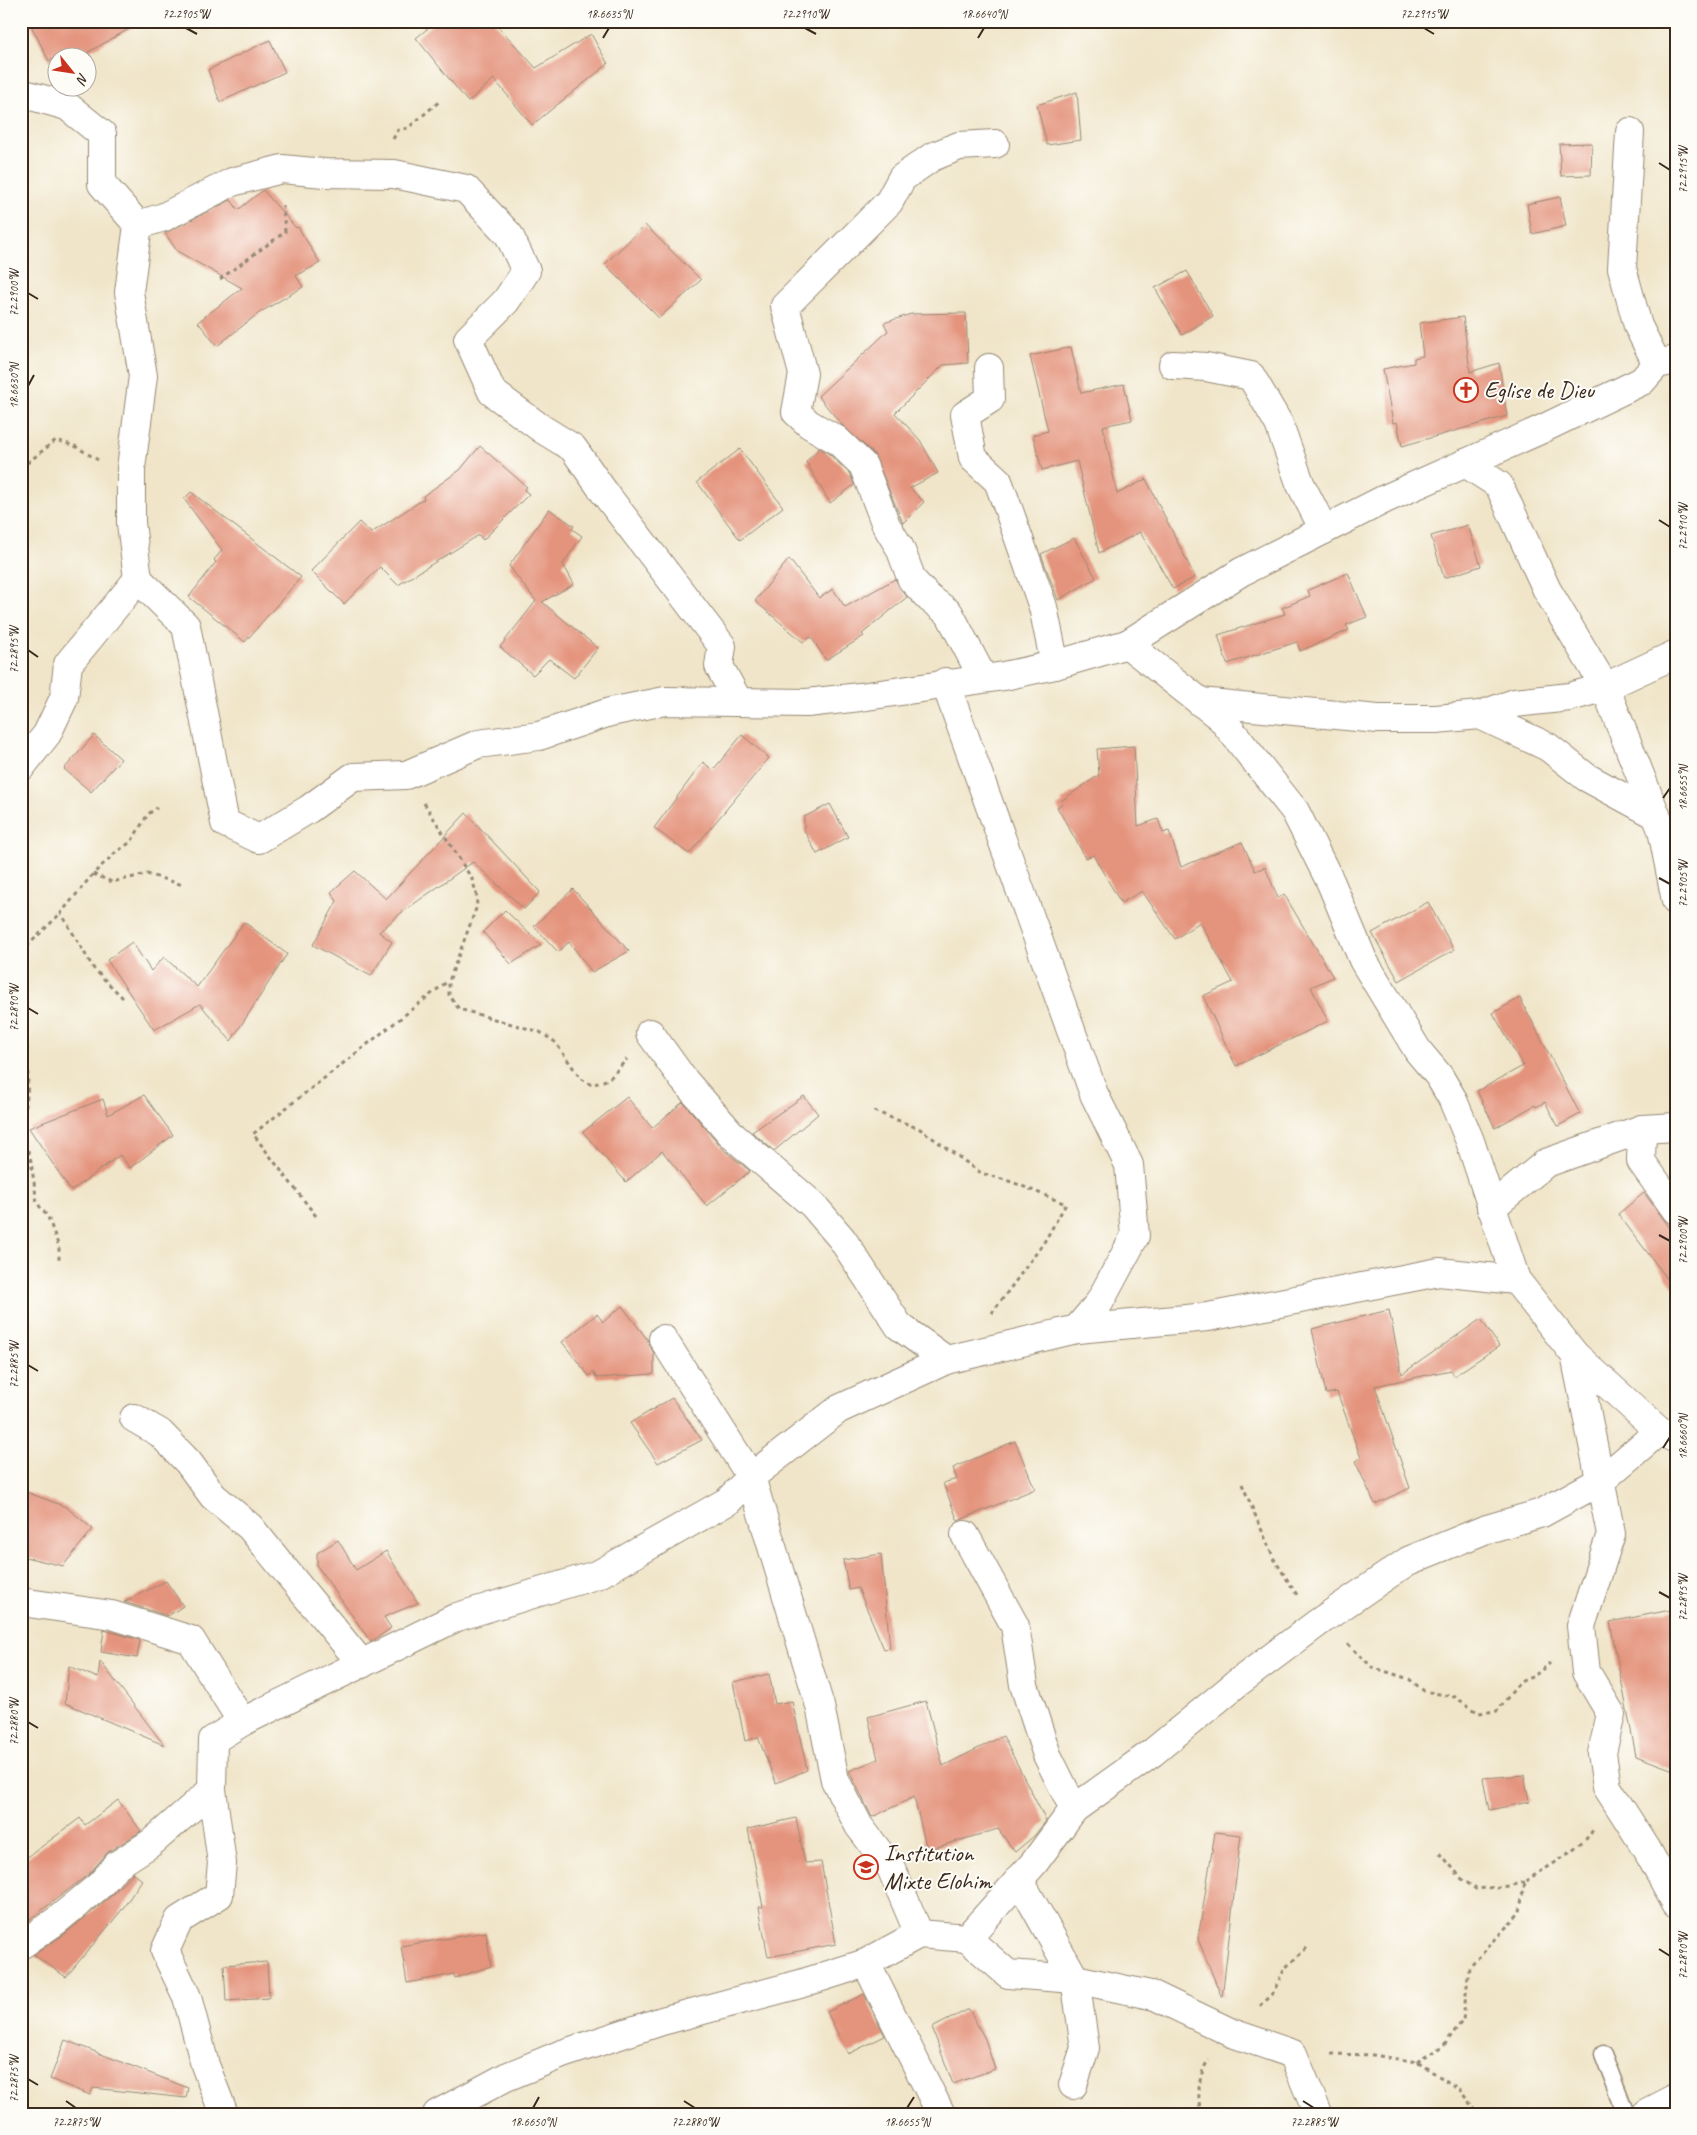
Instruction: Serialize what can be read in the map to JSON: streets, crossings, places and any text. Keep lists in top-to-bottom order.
{
  "places": {
    "church": ["Eglise de Dieu"],
    "school or university": ["Institution Mixte Elohim"]
  },
  "north": "bottom right",
  "coordinates": [
    "72.2905°W",
    "18.6635°N",
    "72.2910°W",
    "18.6640°N",
    "72.2915°W",
    "72.2900°W",
    "18.6630°N",
    "72.2895°W",
    "18.6655°N",
    "72.2890°W",
    "72.2885°W",
    "18.6660°N",
    "72.2880°W",
    "72.2875°W",
    "18.6650°N"
  ]
}
